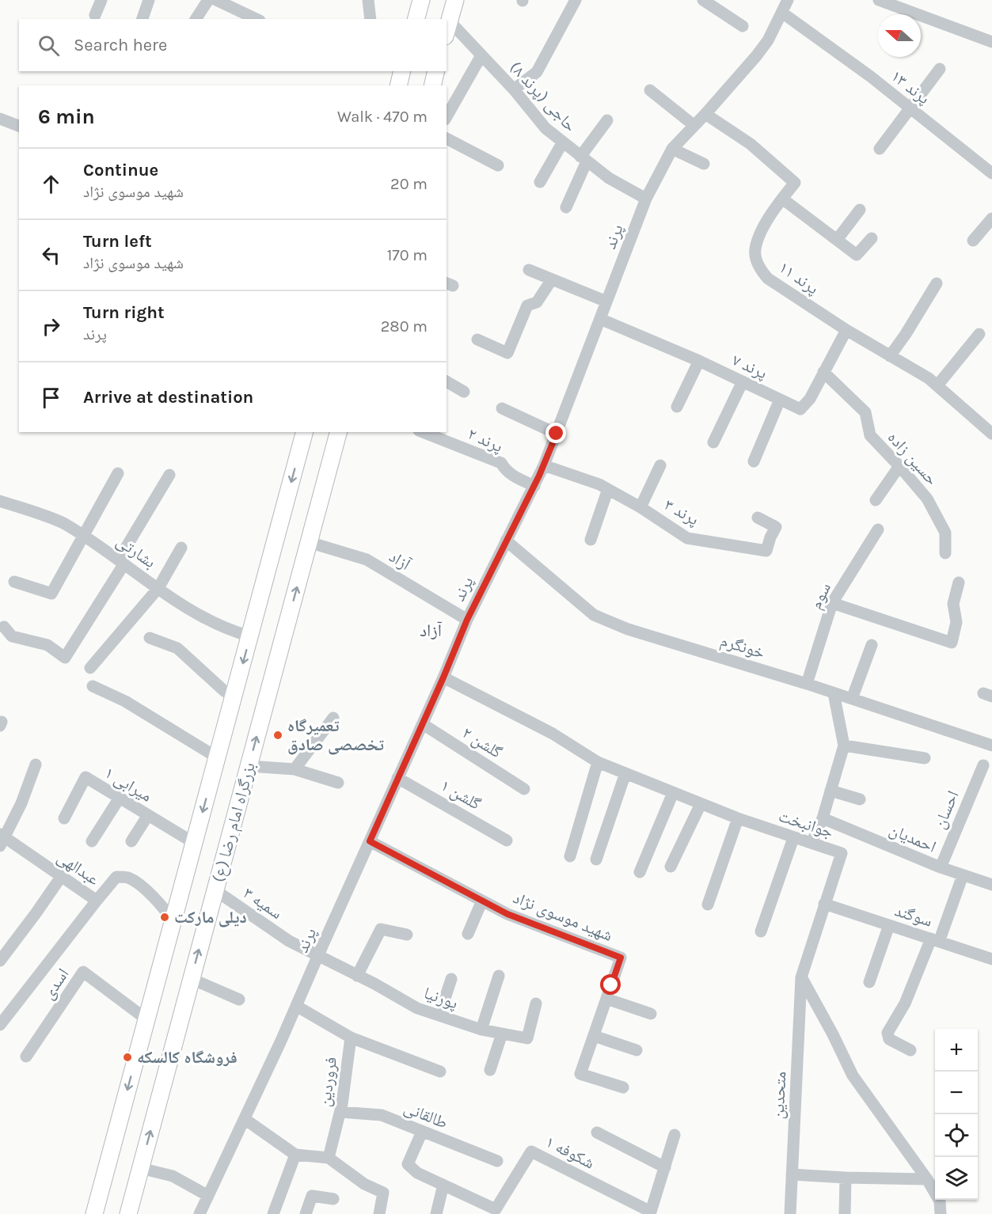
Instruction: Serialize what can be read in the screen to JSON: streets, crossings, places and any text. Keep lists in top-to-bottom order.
{
  "streets": {
    "highway": ["بزرگراه امام رضا (ع)"],
    "street": [
      "پرند ۱۳",
      "حاجی (پرند ۸)",
      "پرند",
      "پرند ۱۱",
      "پرند ۷",
      "پرند ۲",
      "حسین زاده",
      "پرند ۳",
      "بشارتی",
      "آزاد",
      "سوم",
      "خونگرم",
      "گلشن ۲",
      "میرابی ۱",
      "گلشن ۱",
      "احسان",
      "جوانبخت",
      "احمدیان",
      "عبدالهی",
      "سمیه ۳",
      "سوگند",
      "شهید موسوی نژاد",
      "اسدی",
      "پورنیا",
      "فروردین",
      "متحدین",
      "طالقانی",
      "شکوفه ۱"
    ]
  },
  "crossings": [
    ["پرند ۱۳", "پرند"],
    ["حاجی (پرند ۸)", "پرند"],
    ["پرند", "پرند ۱۱"],
    ["پرند", "پرند ۷"],
    ["پرند", "پرند ۲"],
    ["پرند", "پرند ۳"],
    ["پرند", "آزاد"],
    ["پرند", "خونگرم"],
    ["پرند", "گلشن ۲"],
    ["پرند", "گلشن ۱"],
    ["پرند", "جوانبخت"],
    ["پرند", "سمیه ۳"],
    ["پرند", "شهید موسوی نژاد"],
    ["پرند", "پورنیا"],
    ["پرند", "فروردین"],
    ["پرند ۱۱", "پرند ۷"],
    ["پرند ۷", "حسین زاده"],
    ["بشارتی", "بزرگراه امام رضا (ع)"],
    ["آزاد", "بزرگراه امام رضا (ع)"],
    ["سوم", "خونگرم"],
    ["میرابی ۱", "بزرگراه امام رضا (ع)"],
    ["احسان", "احمدیان"],
    ["بزرگراه امام رضا (ع)", "عبدالهی"],
    ["بزرگراه امام رضا (ع)", "سمیه ۳"],
    ["بزرگراه امام رضا (ع)", "اسدی"],
    ["جوانبخت", "سوگند"],
    ["جوانبخت", "متحدین"],
    ["سمیه ۳", "پورنیا"],
    ["فروردین", "طالقانی"],
    ["طالقانی", "شکوفه ۱"]
  ],
  "districts": ["آزاد"],
  "places": ["تعمیرگاه تخصصی صادق", "دیلی مارکت", "فروشگاه کالسکه"],
  "north": "left",
  "page": {
    "search": "Search here",
    "heading": ["6 min", "Walk · 470 m"],
    "list": [
      ["Continue", "شهید موسوی نژاد", "20 m"],
      ["Turn left", "شهید موسوی نژاد", "170 m"],
      ["Turn right", "پرند", "280 m"],
      "Arrive at destination"
    ],
    "map_buttons": ["+", "−"]
  }
}
